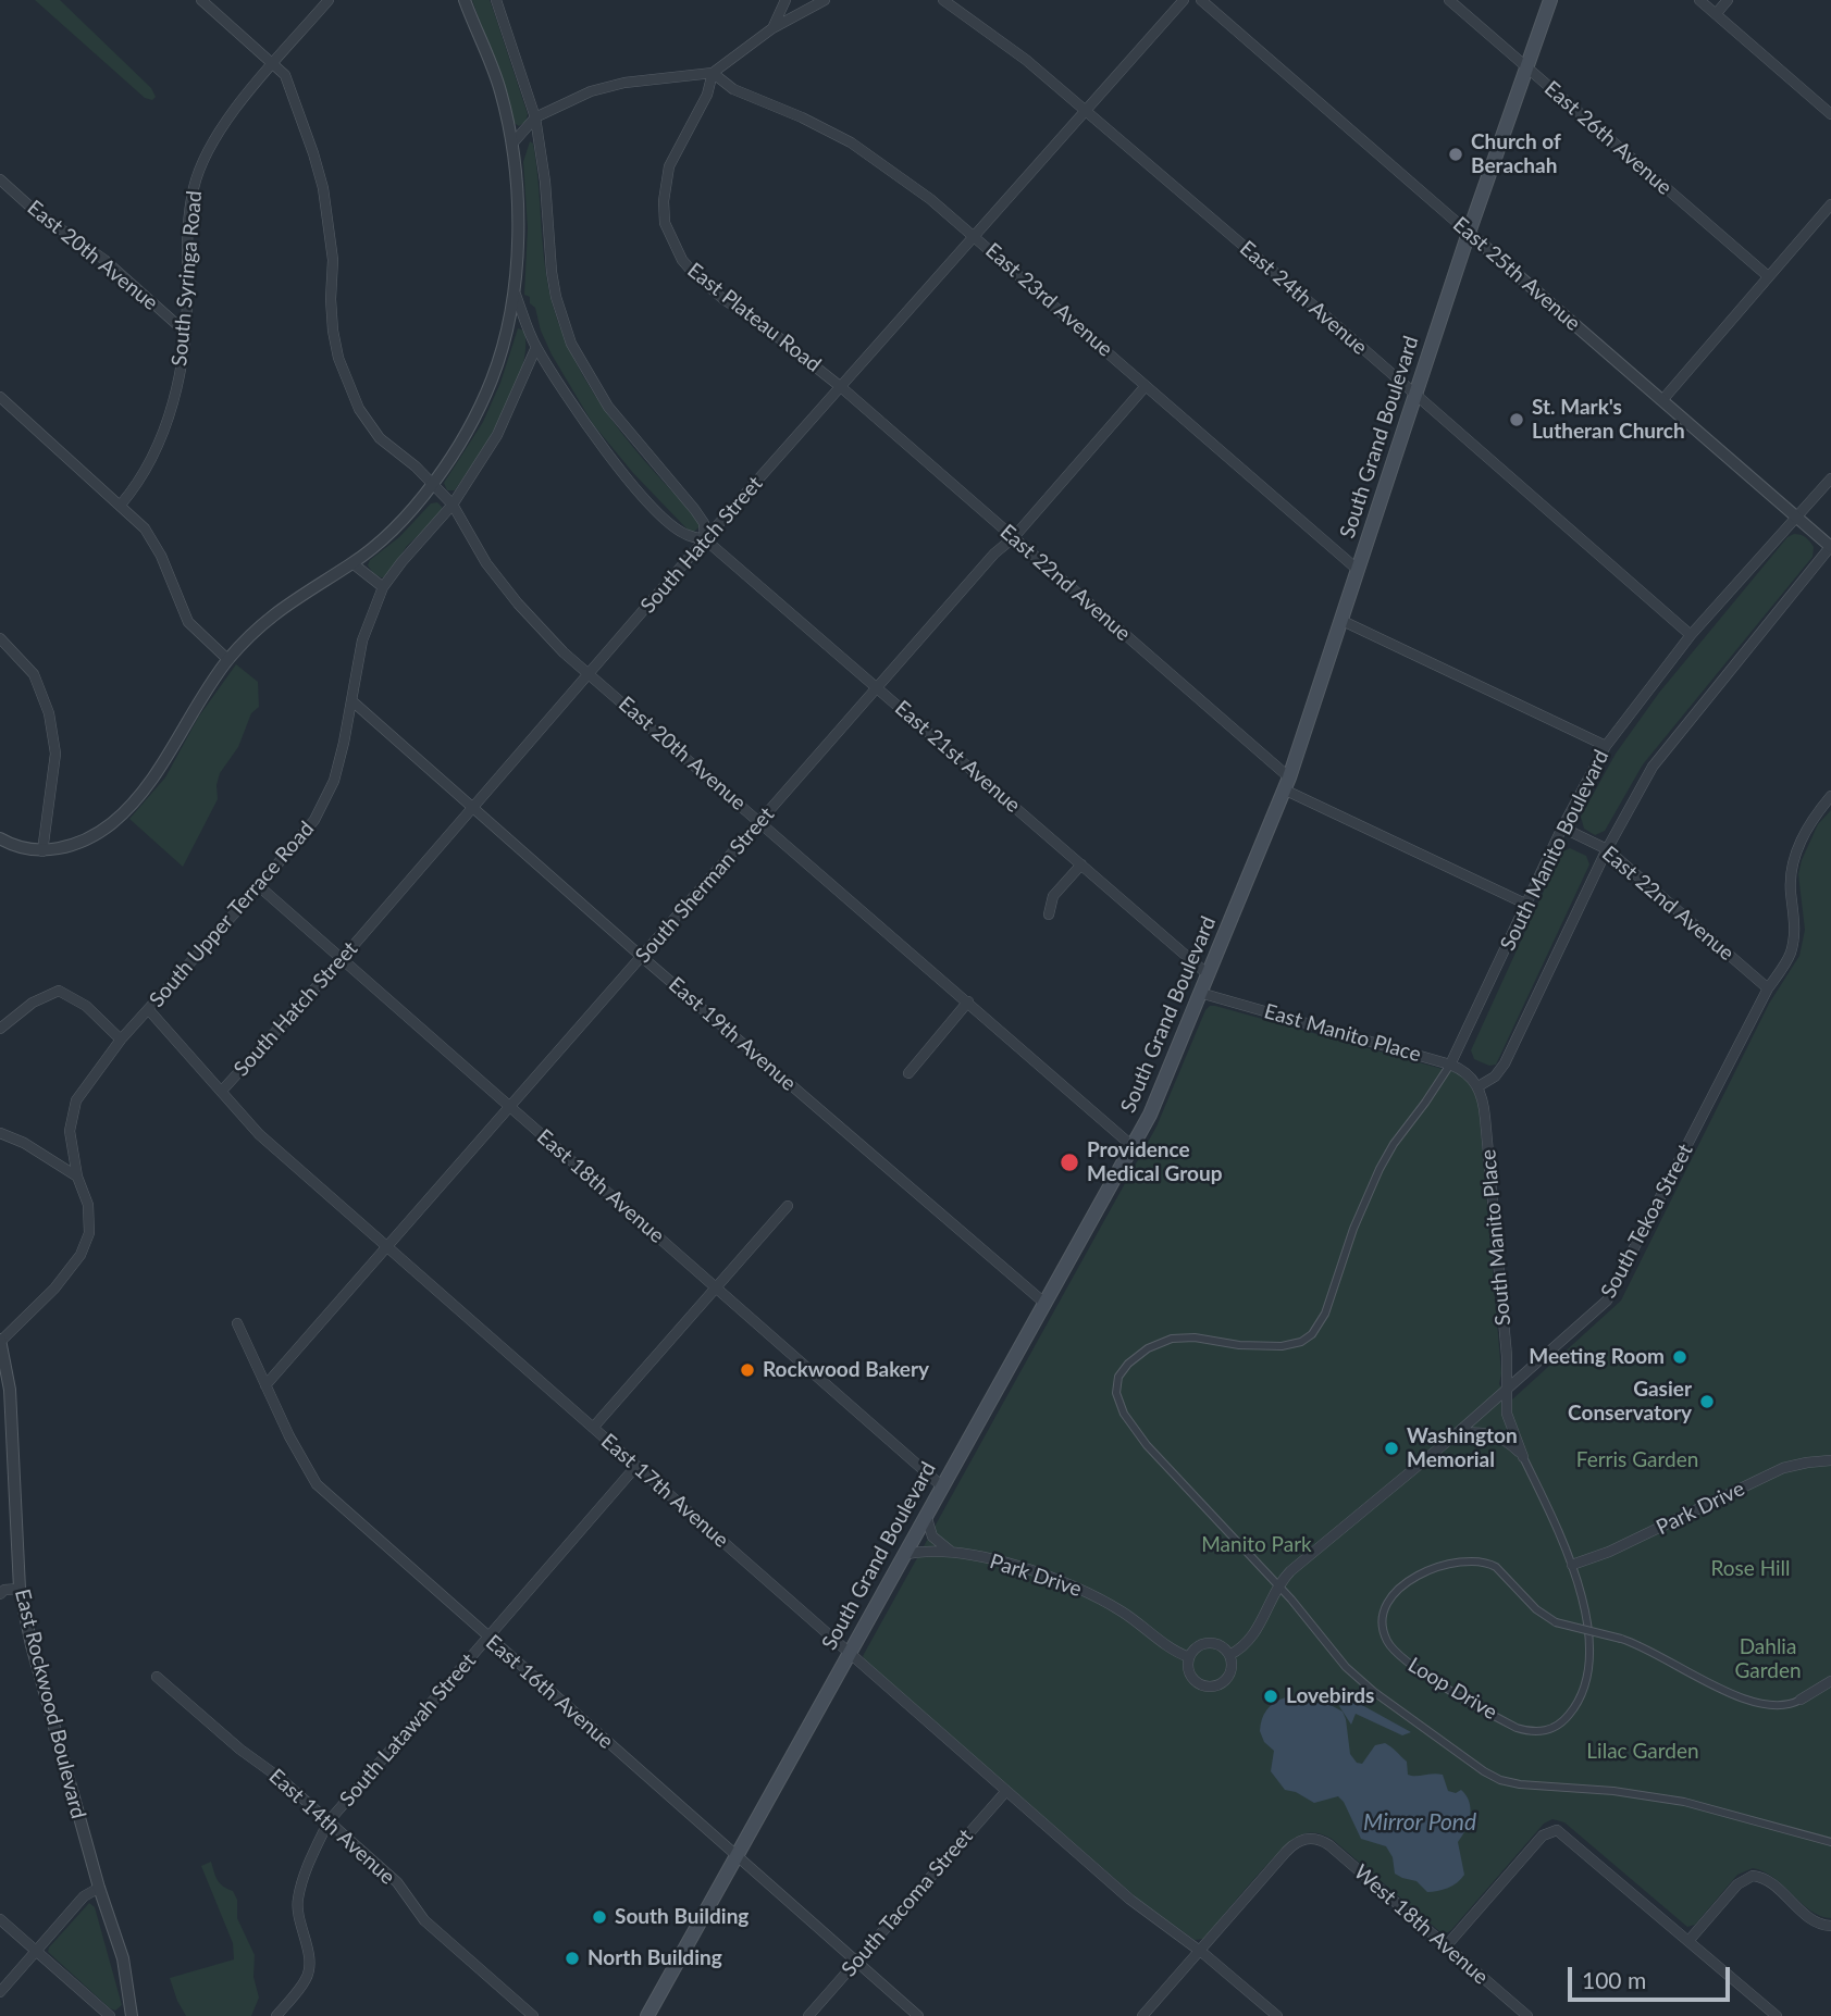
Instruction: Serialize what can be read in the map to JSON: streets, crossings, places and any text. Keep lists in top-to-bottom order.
{
  "streets": {
    "main road": ["South Grand Boulevard"],
    "street": [
      "East 26th Avenue",
      "East 20th Avenue",
      "East 25th Avenue",
      "South Syringa Road",
      "East 24th Avenue",
      "East 23rd Avenue",
      "East Plateau Road",
      "South Hatch Street",
      "East 22nd Avenue",
      "East 21st Avenue",
      "South Manito Boulevard",
      "South Sherman Street",
      "South Upper Terrace Road",
      "East Manito Place",
      "East 19th Avenue",
      "East 18th Avenue",
      "South Tekoa Street",
      "South Manito Place",
      "East 17th Avenue",
      "Park Drive",
      "Loop Drive",
      "East 16th Avenue",
      "East Rockwood Boulevard",
      "South Latawah Street",
      "East 14th Avenue",
      "South Tacoma Street",
      "West 18th Avenue"
    ]
  },
  "crossings": [
    ["East 26th Avenue", "South Grand Boulevard"],
    ["East 20th Avenue", "South Syringa Road"],
    ["East 20th Avenue", "South Grand Boulevard"],
    ["East 20th Avenue", "South Hatch Street"],
    ["East 20th Avenue", "South Sherman Street"],
    ["East 20th Avenue", "South Upper Terrace Road"],
    ["East 25th Avenue", "South Grand Boulevard"],
    ["East 25th Avenue", "South Manito Boulevard"],
    ["East 24th Avenue", "South Grand Boulevard"],
    ["East 24th Avenue", "South Hatch Street"],
    ["East 24th Avenue", "South Manito Boulevard"],
    ["East 23rd Avenue", "East Plateau Road"],
    ["East 23rd Avenue", "South Grand Boulevard"],
    ["East 23rd Avenue", "South Hatch Street"],
    ["East 23rd Avenue", "South Sherman Street"],
    ["East Plateau Road", "South Hatch Street"],
    ["East Plateau Road", "East 22nd Avenue"],
    ["South Grand Boulevard", "East 22nd Avenue"],
    ["South Grand Boulevard", "East 21st Avenue"],
    ["South Grand Boulevard", "East Manito Place"],
    ["South Grand Boulevard", "East 19th Avenue"],
    ["South Grand Boulevard", "East 18th Avenue"],
    ["South Grand Boulevard", "East 17th Avenue"],
    ["South Grand Boulevard", "Park Drive"],
    ["South Grand Boulevard", "East 16th Avenue"],
    ["South Hatch Street", "East 22nd Avenue"],
    ["South Hatch Street", "East 21st Avenue"],
    ["South Hatch Street", "East 19th Avenue"],
    ["South Hatch Street", "East 18th Avenue"],
    ["South Hatch Street", "East 17th Avenue"],
    ["East 22nd Avenue", "South Manito Boulevard"],
    ["East 22nd Avenue", "South Sherman Street"],
    ["East 22nd Avenue", "South Tekoa Street"],
    ["East 21st Avenue", "South Sherman Street"],
    ["South Manito Boulevard", "East Manito Place"],
    ["South Sherman Street", "East 19th Avenue"],
    ["South Sherman Street", "East 18th Avenue"],
    ["South Sherman Street", "East 17th Avenue"],
    ["South Sherman Street", "East 16th Avenue"],
    ["South Upper Terrace Road", "East 19th Avenue"],
    ["South Upper Terrace Road", "East 18th Avenue"],
    ["South Upper Terrace Road", "East 17th Avenue"],
    ["South Upper Terrace Road", "East Rockwood Boulevard"],
    ["East Manito Place", "South Manito Place"],
    ["South Tekoa Street", "South Manito Place"],
    ["South Tekoa Street", "Park Drive"],
    ["South Tekoa Street", "Loop Drive"],
    ["South Manito Place", "Loop Drive"],
    ["East 17th Avenue", "South Latawah Street"],
    ["East 17th Avenue", "South Tacoma Street"],
    ["East 17th Avenue", "West 18th Avenue"],
    ["Park Drive", "Loop Drive"],
    ["East 16th Avenue", "South Latawah Street"],
    ["East 16th Avenue", "South Tacoma Street"],
    ["South Latawah Street", "East 14th Avenue"]
  ],
  "water": ["Mirror Pond"],
  "parks": [
    "Ferris Garden",
    "Manito Park",
    "Rose Hill",
    "Dahlia Garden",
    "Lilac Garden"
  ],
  "places": [
    "Church of Berachah",
    "St. Mark's Lutheran Church",
    "Providence Medical Group",
    "Meeting Room",
    "Rockwood Bakery",
    "Gasier Conservatory",
    "Washington Memorial",
    "Lovebirds",
    "South Building",
    "North Building"
  ],
  "scale_bar": "100 m"
}
